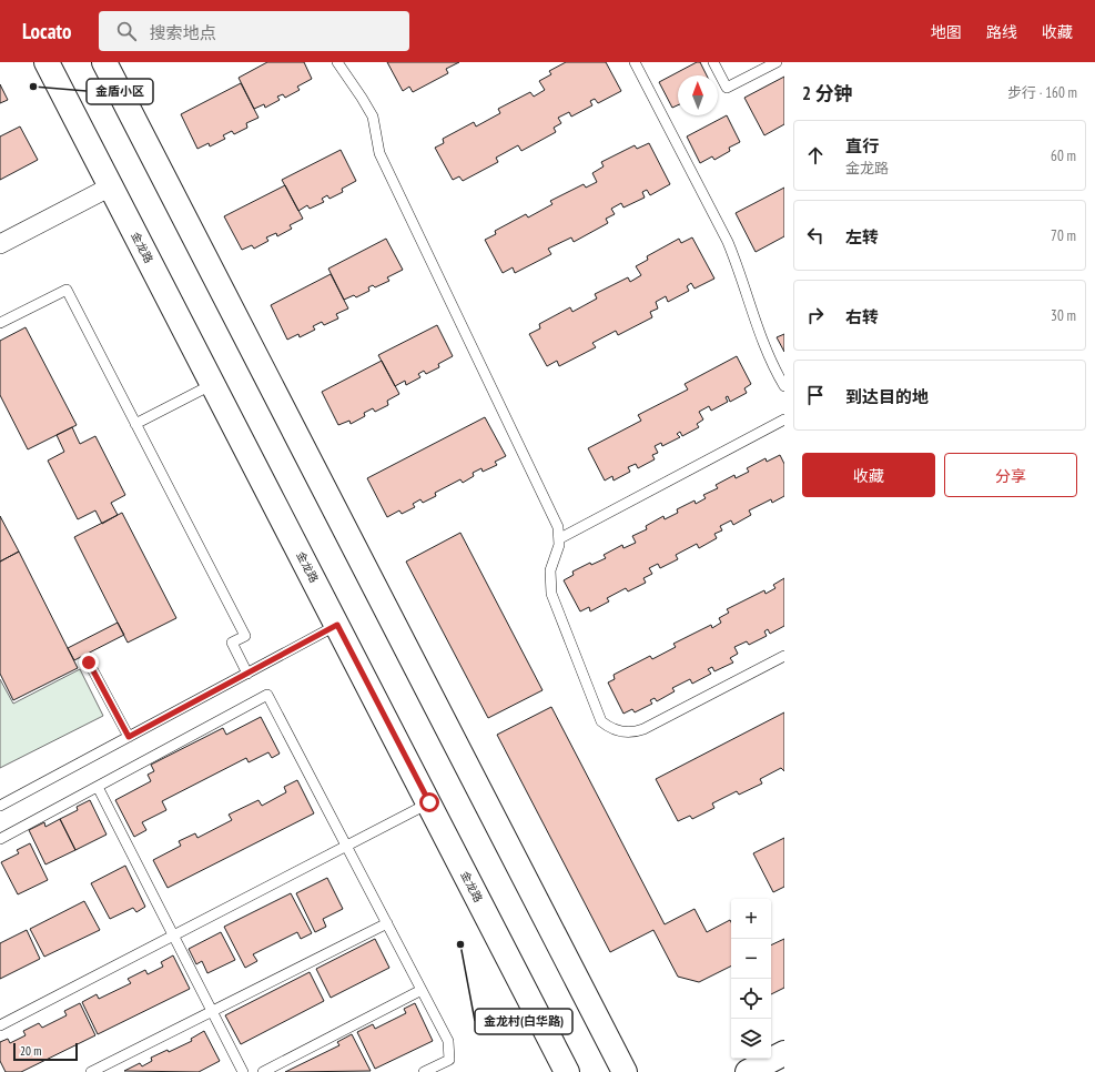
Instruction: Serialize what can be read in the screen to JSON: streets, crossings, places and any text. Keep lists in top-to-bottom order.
{
  "streets": {
    "main road": ["金龙路"]
  },
  "places": ["金盾小区", "金龙村(白华路)"],
  "scale_bar": "20 m",
  "north": "top",
  "page": {
    "header": "Locato",
    "search": "搜索地点",
    "nav": ["地图", "路线", "收藏"],
    "heading": ["2 分钟", "步行 · 160 m"],
    "list": [
      ["直行", "金龙路", "60 m"],
      ["左转", "70 m"],
      ["右转", "30 m"],
      "到达目的地"
    ],
    "buttons": ["收藏", "分享"],
    "map_buttons": ["+", "−"],
    "scale": "20 m"
  }
}
